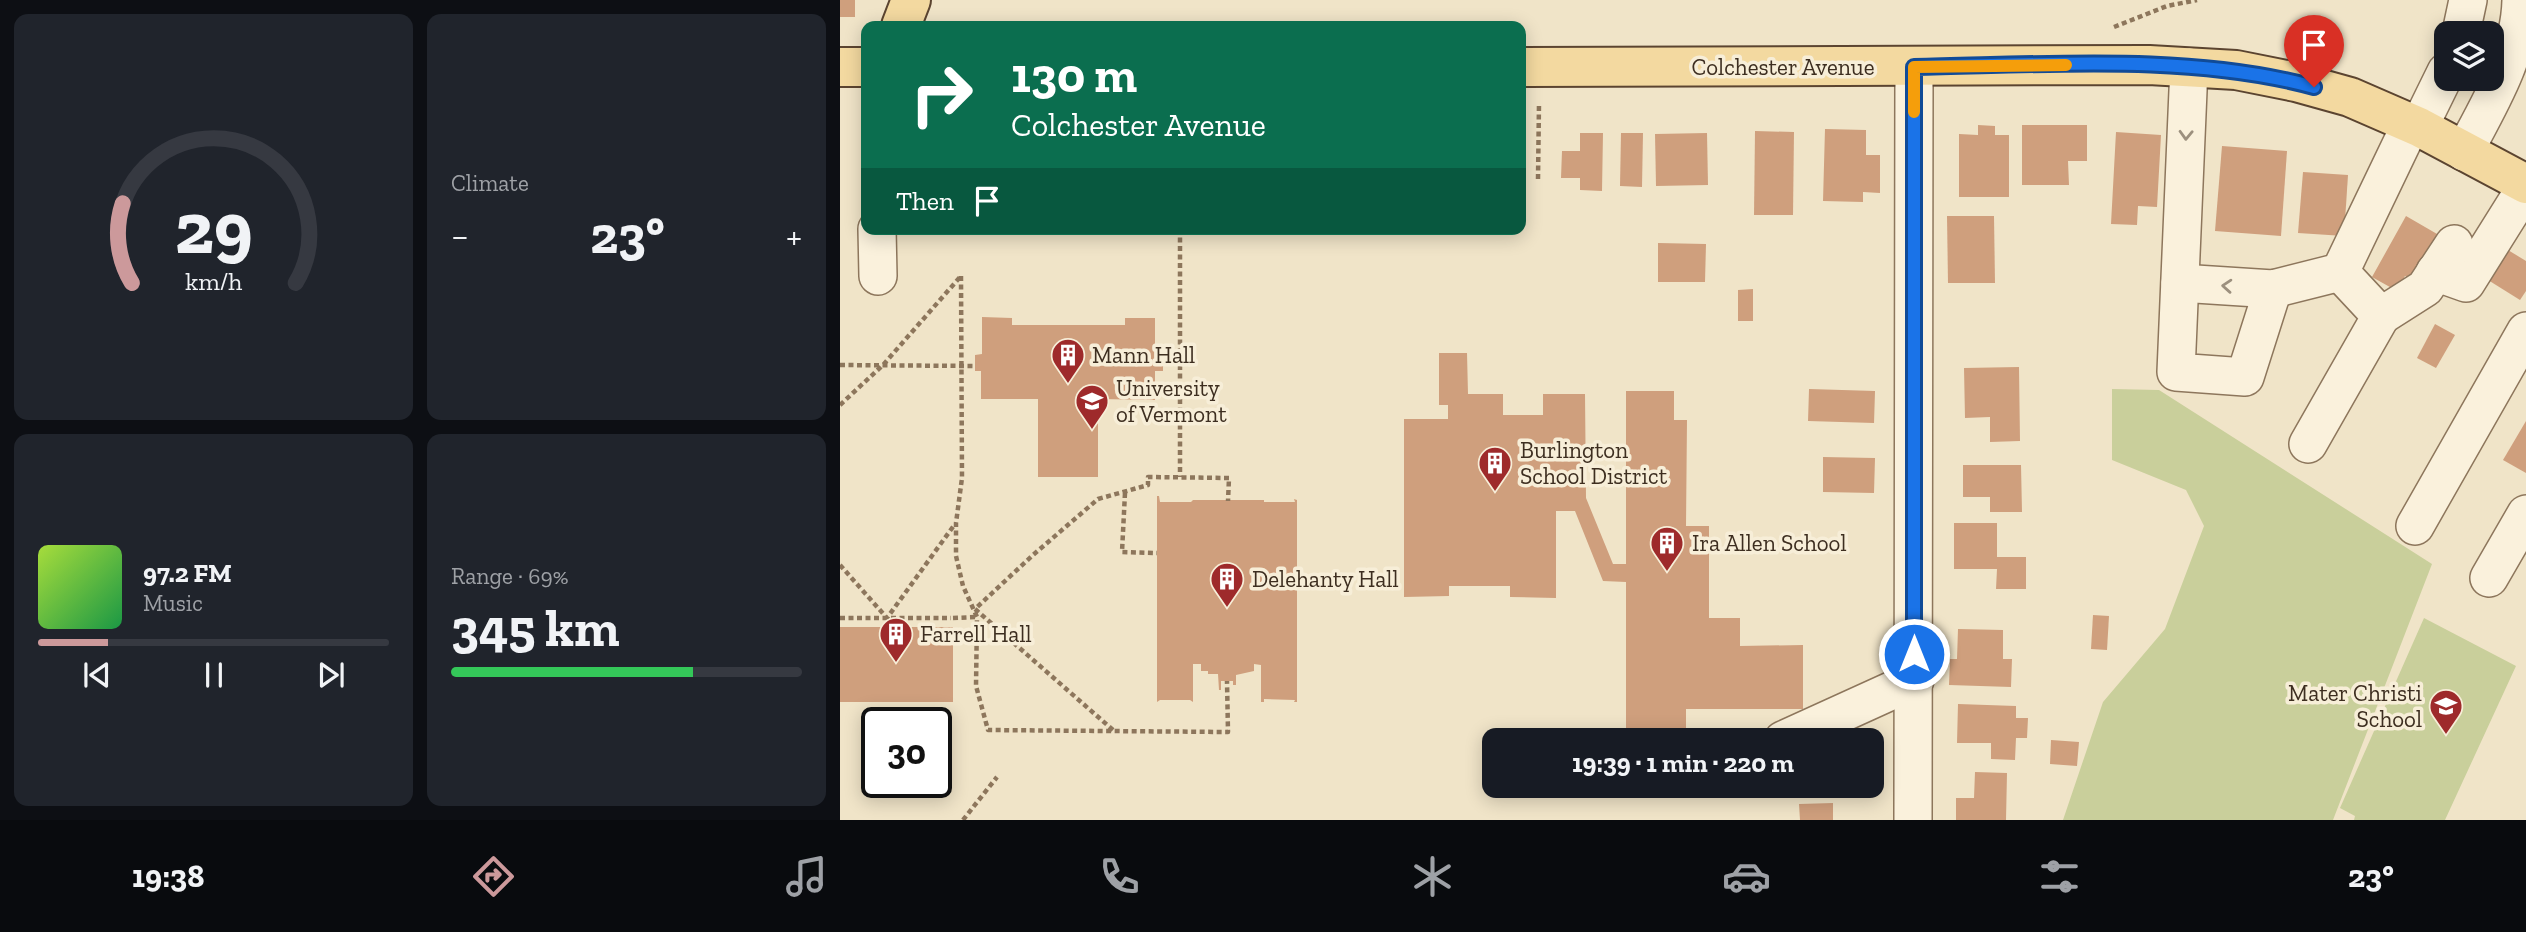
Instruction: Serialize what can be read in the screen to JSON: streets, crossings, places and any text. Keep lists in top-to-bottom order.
{
  "streets": {
    "main road": ["Colchester Avenue"]
  },
  "places": {
    "building": [
      "Mann Hall",
      "Burlington School District",
      "Ira Allen School",
      "Delehanty Hall",
      "Farrell Hall"
    ],
    "school or university": ["University of Vermont", "Mater Christi School"]
  },
  "page": {
    "tile": [
      "Climate",
      ["Range · 69%", "345 km"]
    ],
    "turn": ["130 m", "Colchester Avenue"],
    "then": "Then",
    "heat": ["−", "23°", "+"],
    "song": ["97.2 FM", "Music"],
    "limit": "30",
    "trip": "19:39 · 1 min · 220 m",
    "tabs": ["19:38", "23°"],
    "gauge": ["29", "km/h"]
  }
}
